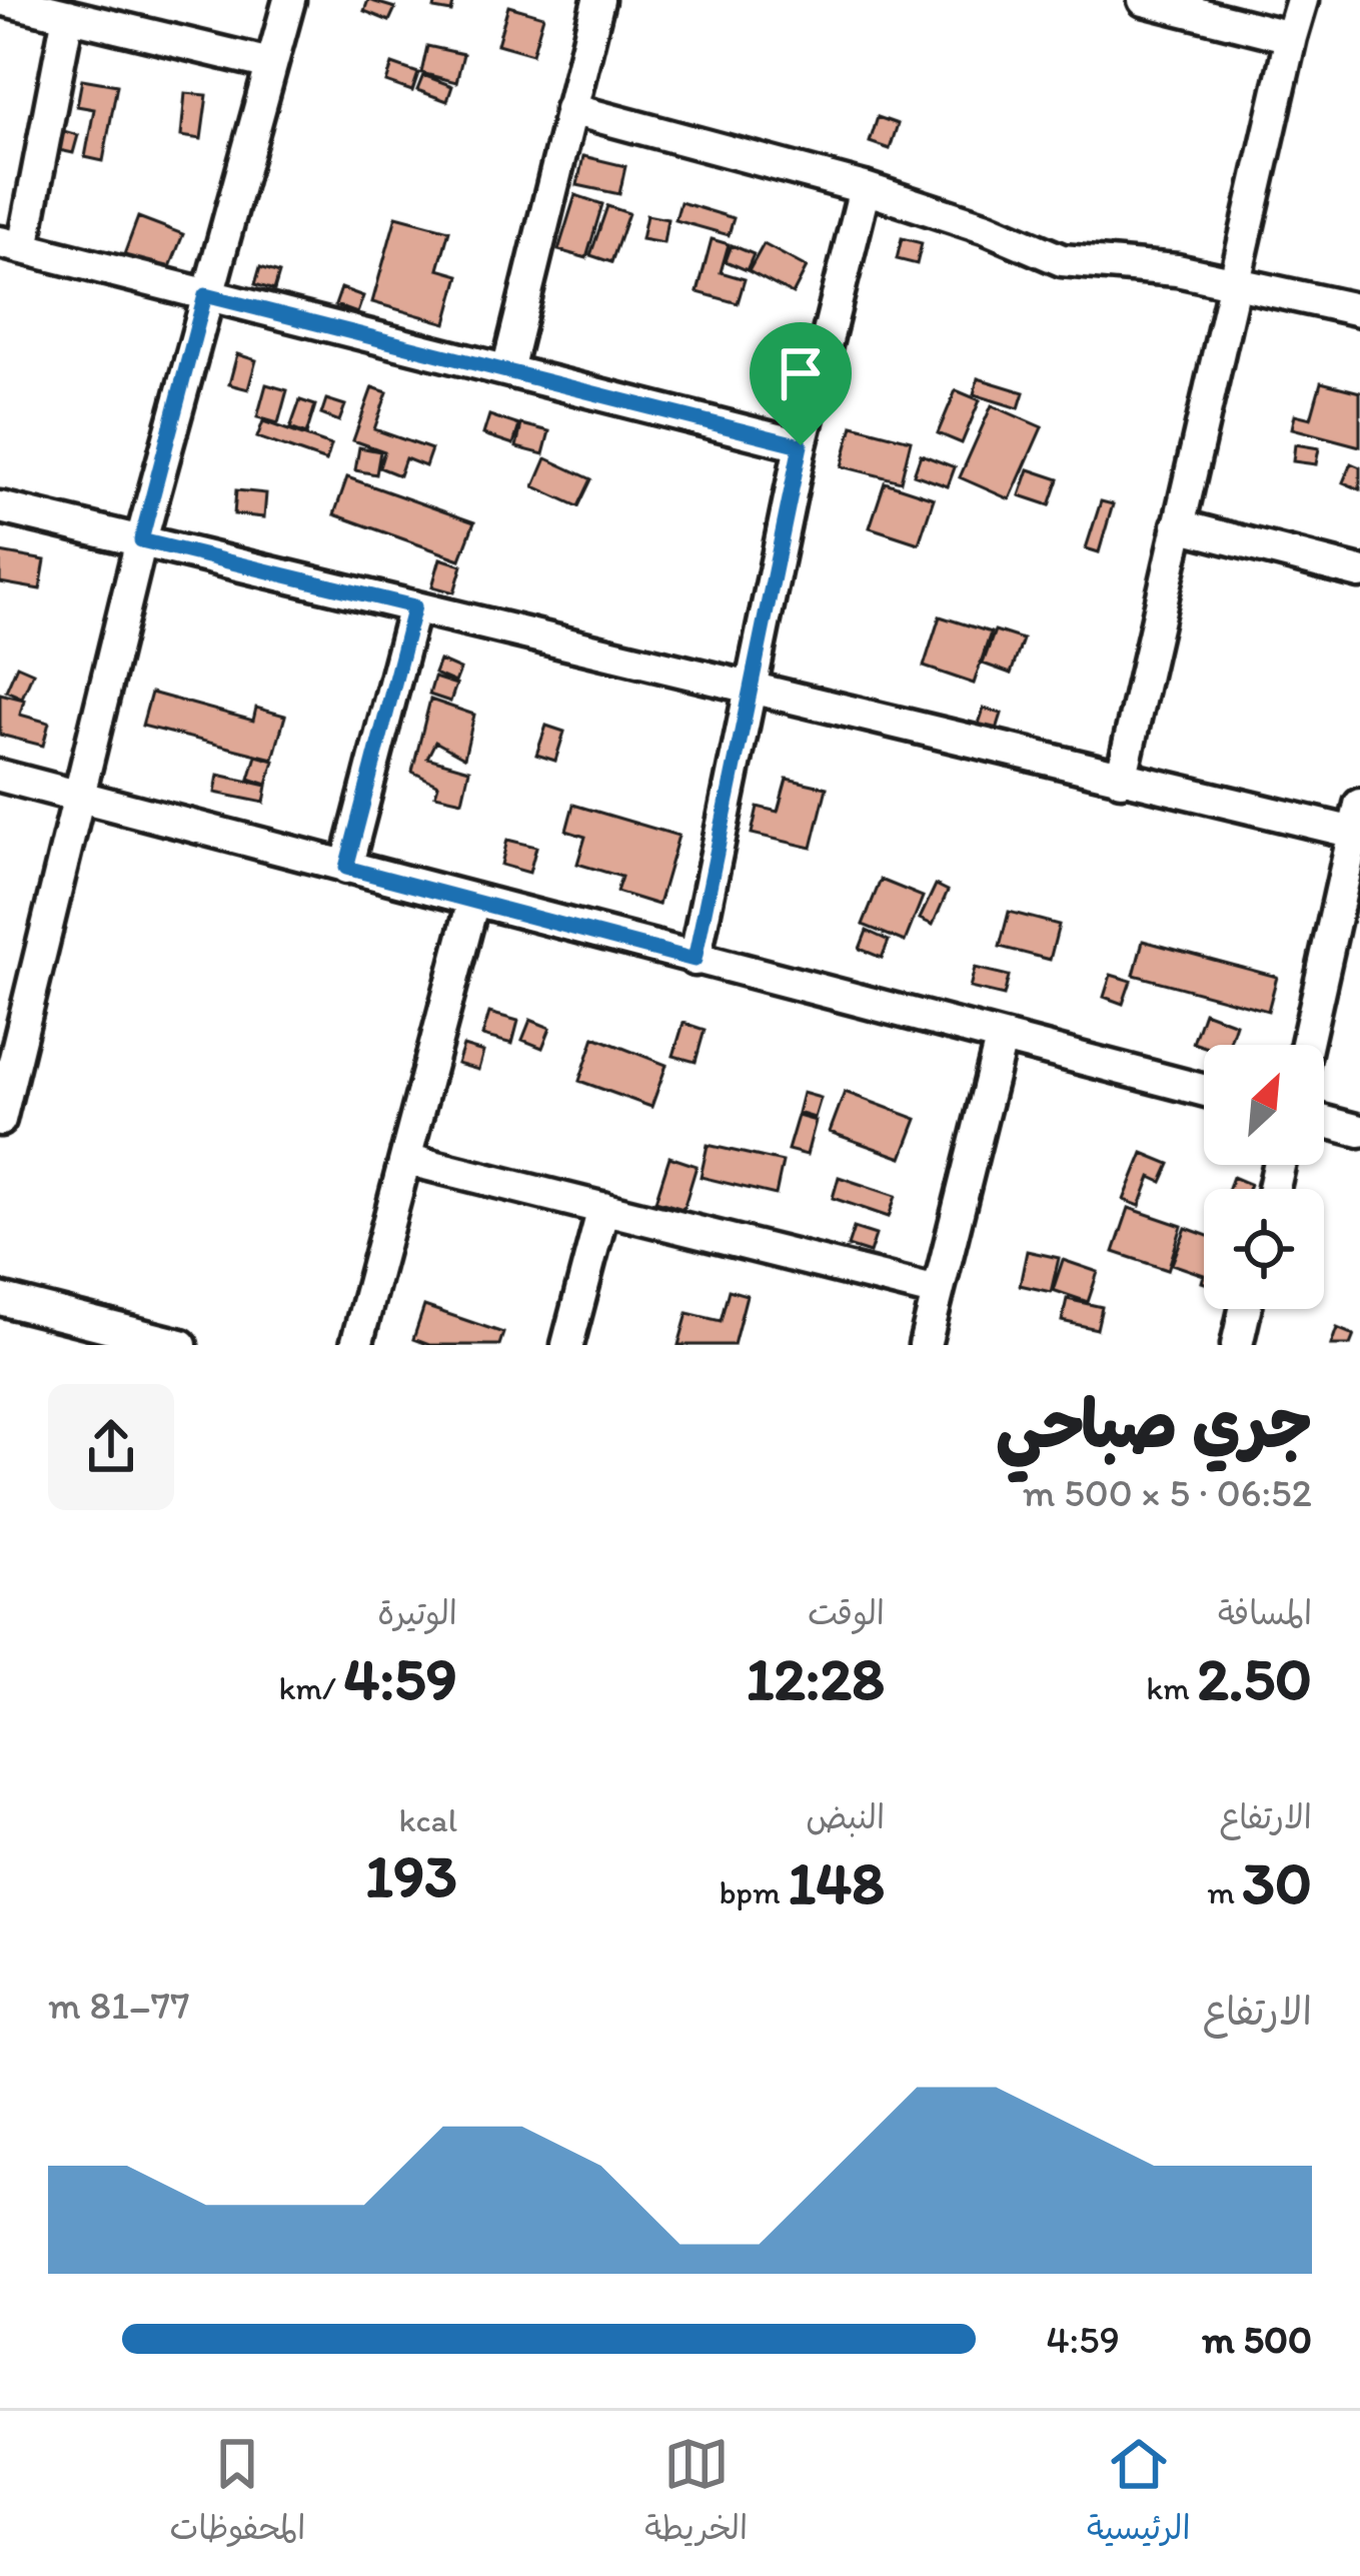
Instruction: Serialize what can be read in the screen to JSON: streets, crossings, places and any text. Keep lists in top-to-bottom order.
{
  "north": "top right",
  "page": {
    "heading": ["جري صباحي", "06:52 · 5 × 500 m"],
    "stats": [
      ["المسافة", "2.50 km"],
      ["الوقت", "12:28"],
      ["الوتيرة", "4:59 /km"],
      ["الارتفاع", "30 m"],
      ["النبض", "148 bpm"],
      ["kcal", "193"]
    ],
    "chart": ["الارتفاع", "77–81 m"],
    "list": [
      {
        "name": "500 m",
        "note": "4:59"
      }
    ],
    "tabs": ["الرئيسية", "الخريطة", "المحفوظات"]
  }
}
